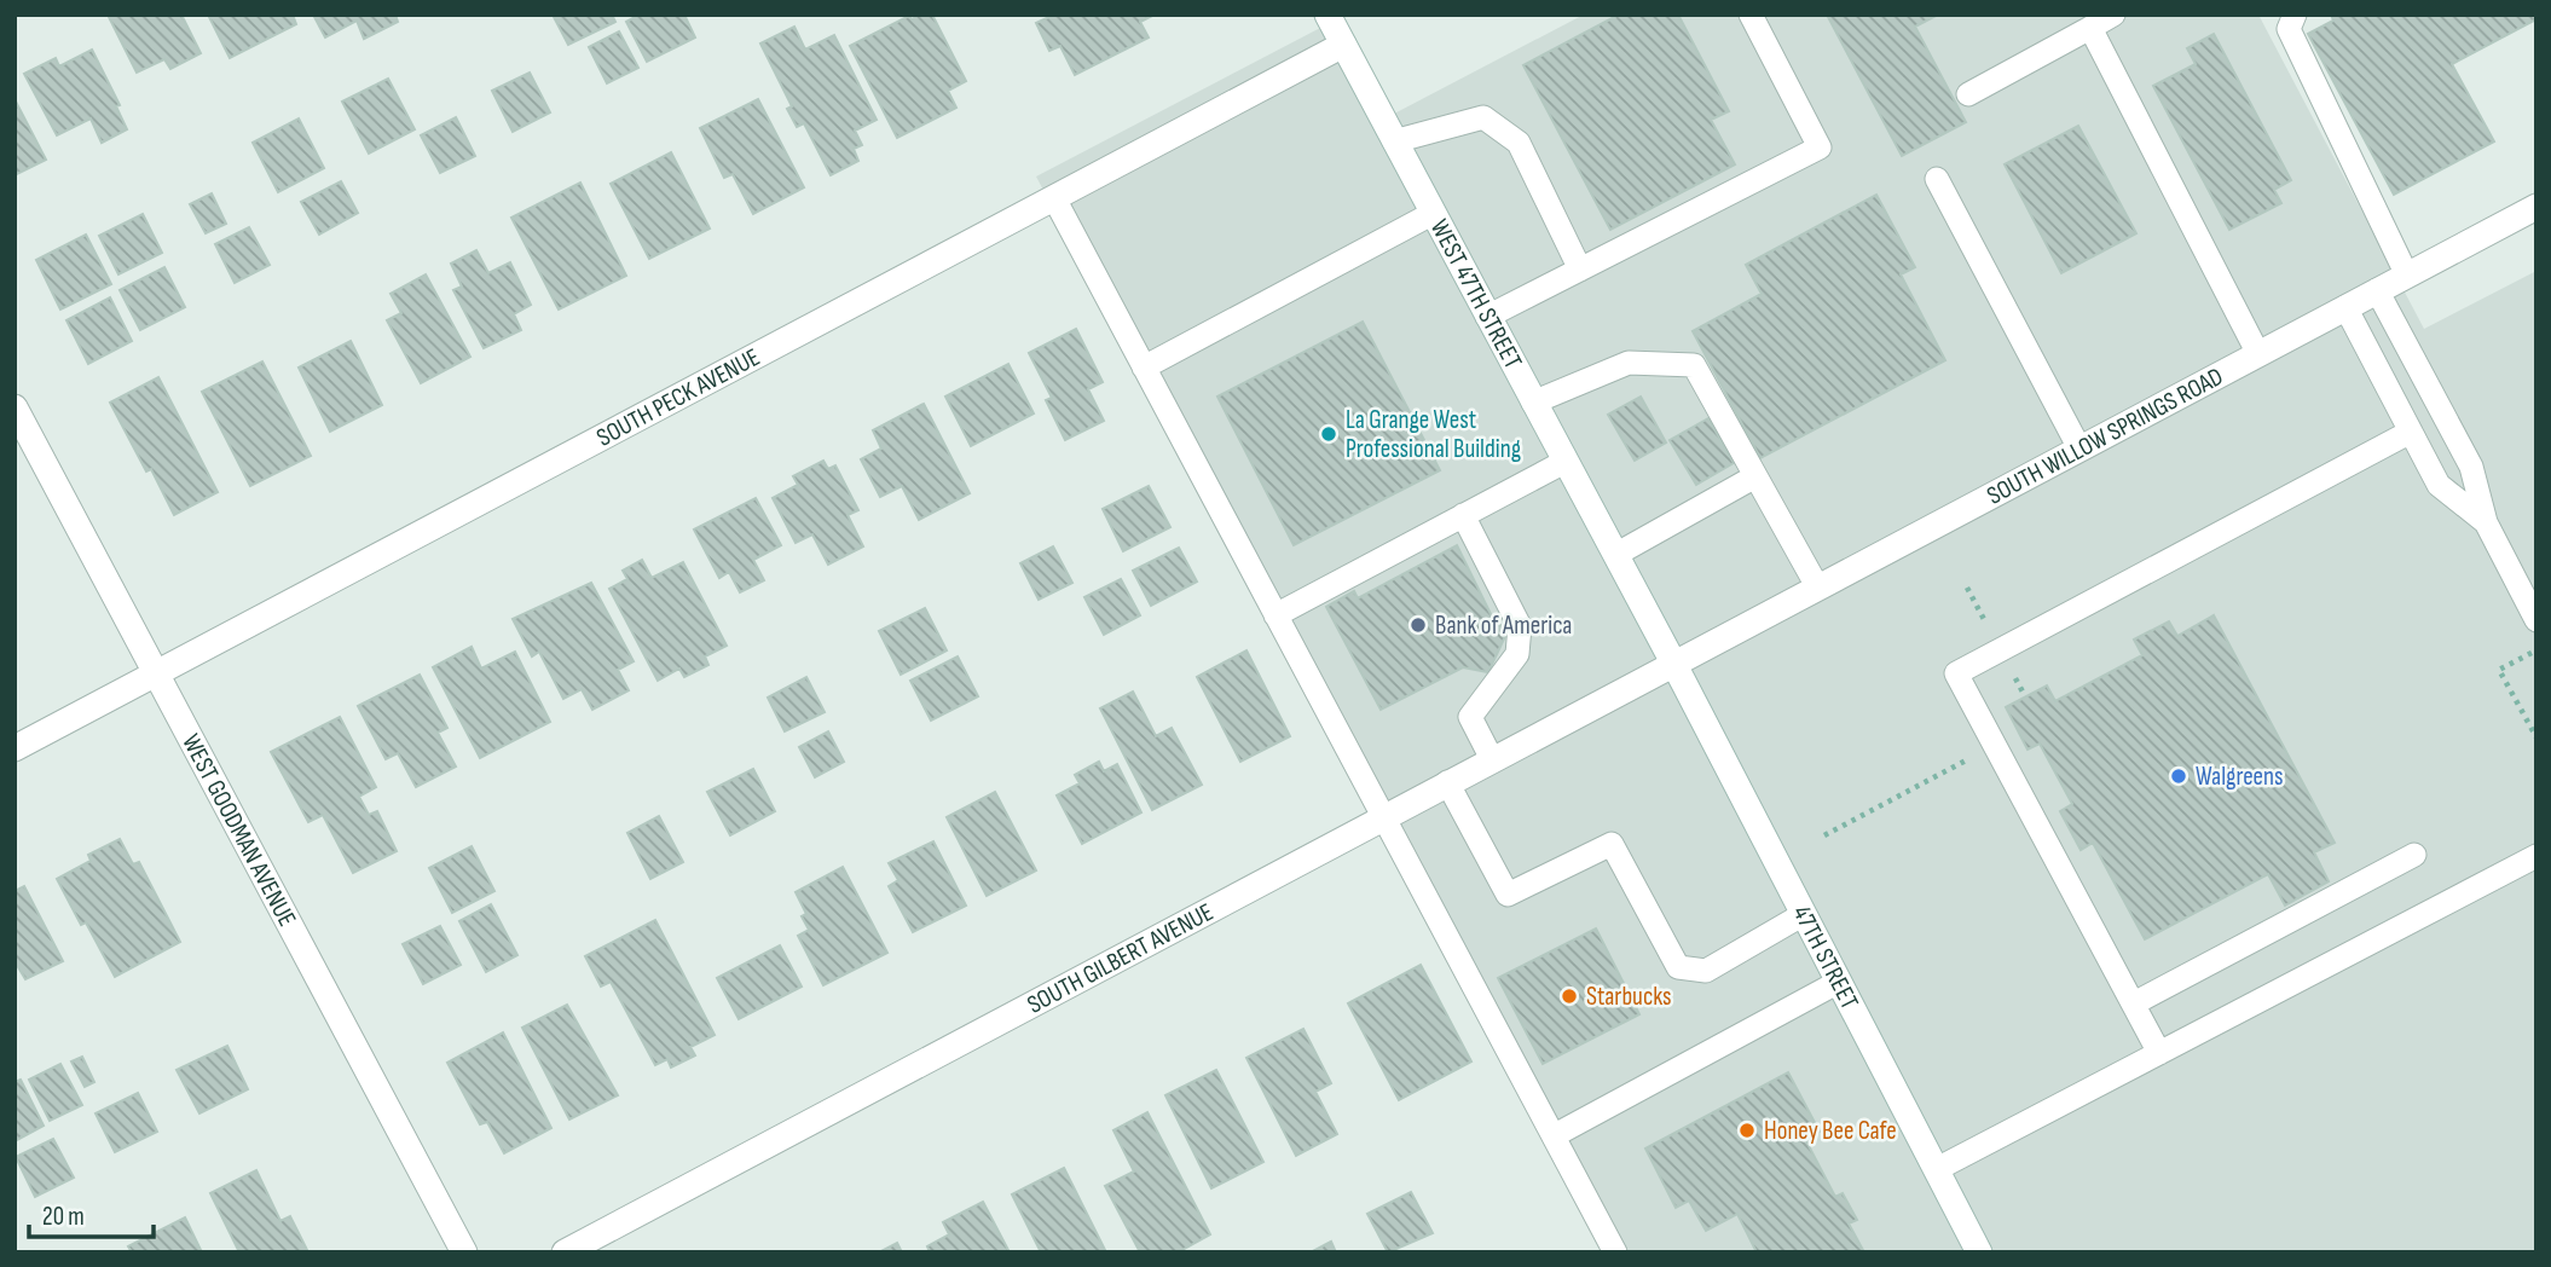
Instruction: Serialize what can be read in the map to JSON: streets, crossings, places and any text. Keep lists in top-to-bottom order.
{
  "streets": {
    "street": [
      "WEST 47TH STREET",
      "SOUTH PECK AVENUE",
      "SOUTH WILLOW SPRINGS ROAD",
      "WEST GOODMAN AVENUE",
      "SOUTH GILBERT AVENUE",
      "47TH STREET"
    ]
  },
  "crossings": [
    ["WEST 47TH STREET", "SOUTH PECK AVENUE"],
    ["WEST 47TH STREET", "SOUTH WILLOW SPRINGS ROAD"],
    ["WEST 47TH STREET", "SOUTH GILBERT AVENUE"],
    ["WEST 47TH STREET", "47TH STREET"],
    ["SOUTH PECK AVENUE", "WEST GOODMAN AVENUE"],
    ["SOUTH WILLOW SPRINGS ROAD", "SOUTH GILBERT AVENUE"],
    ["SOUTH WILLOW SPRINGS ROAD", "47TH STREET"],
    ["SOUTH GILBERT AVENUE", "47TH STREET"]
  ],
  "places": [
    "La Grange West Professional Building",
    "Bank of America",
    "Walgreens",
    "Starbucks",
    "Honey Bee Cafe"
  ],
  "scale_bar": "20 m"
}
